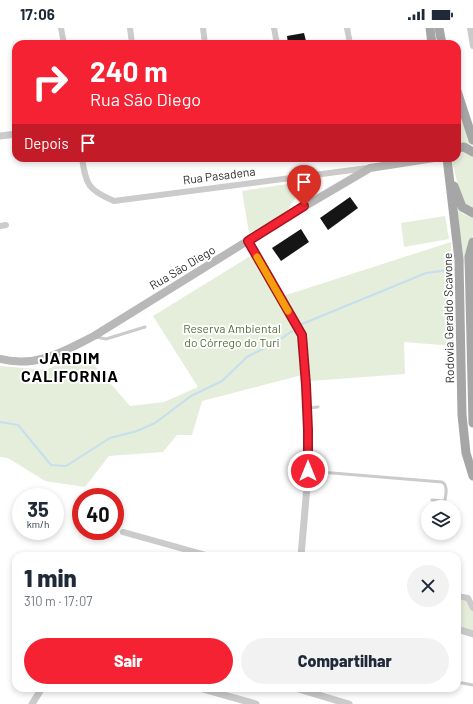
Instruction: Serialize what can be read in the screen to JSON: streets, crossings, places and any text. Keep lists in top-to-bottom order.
{
  "streets": {
    "main road": ["Rua Pasadena", "Rua São Diego", "Rodovia Geraldo Scavone"]
  },
  "crossings": [
    ["Rua Pasadena", "Rua São Diego"]
  ],
  "districts": ["JARDIM CALIFORNIA"],
  "parks": ["Reserva Ambiental do Córrego do Turi"],
  "page": {
    "status": "17:06",
    "turn": ["240 m", "Rua São Diego"],
    "then": "Depois",
    "speed": "35 km/h",
    "limit": "40",
    "heading": ["1 min", "310 m · 17:07"],
    "buttons": ["Sair", "Compartilhar"]
  }
}
